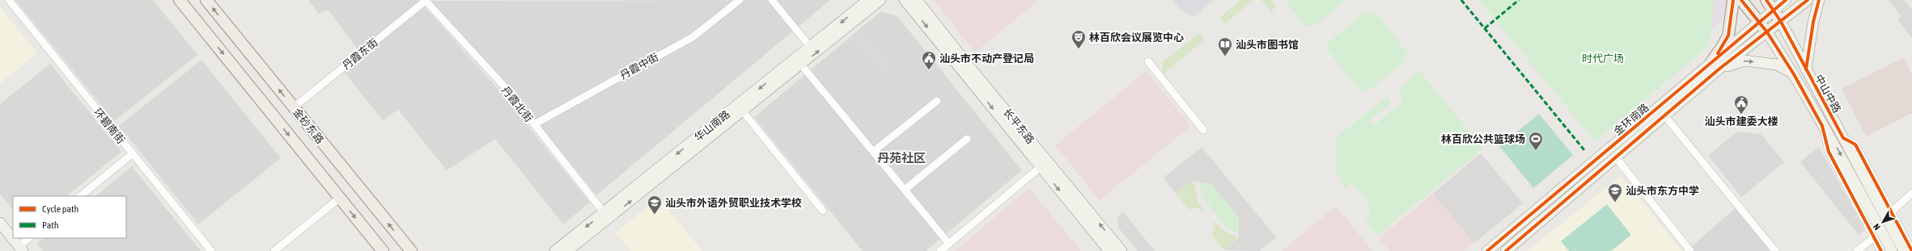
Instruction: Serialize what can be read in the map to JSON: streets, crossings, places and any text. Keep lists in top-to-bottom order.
{
  "streets": {
    "main road": ["金砂东路"],
    "street": [
      "丹霞东街",
      "丹霞中街",
      "中山中路",
      "丹霞北街",
      "金环南路",
      "环碧南街",
      "华山南路",
      "长平东路"
    ]
  },
  "crossings": [
    ["丹霞东街", "丹霞北街"],
    ["丹霞东街", "金砂东路"],
    ["丹霞中街", "丹霞北街"],
    ["中山中路", "金环南路"],
    ["丹霞北街", "华山南路"]
  ],
  "districts": ["丹苑社区"],
  "parks": ["时代广场"],
  "places": {
    "theatre": ["林百欣会议展览中心"],
    "library": ["汕头市图书馆"],
    "public building": ["汕头市不动产登记局", "汕头市建委大楼"],
    "sports": ["林百欣公共篮球场"],
    "school or university": ["汕头市东方中学", "汕头市外语外贸职业技术学校"]
  },
  "legend": ["Cycle path", "Path"],
  "north": "bottom left"
}
